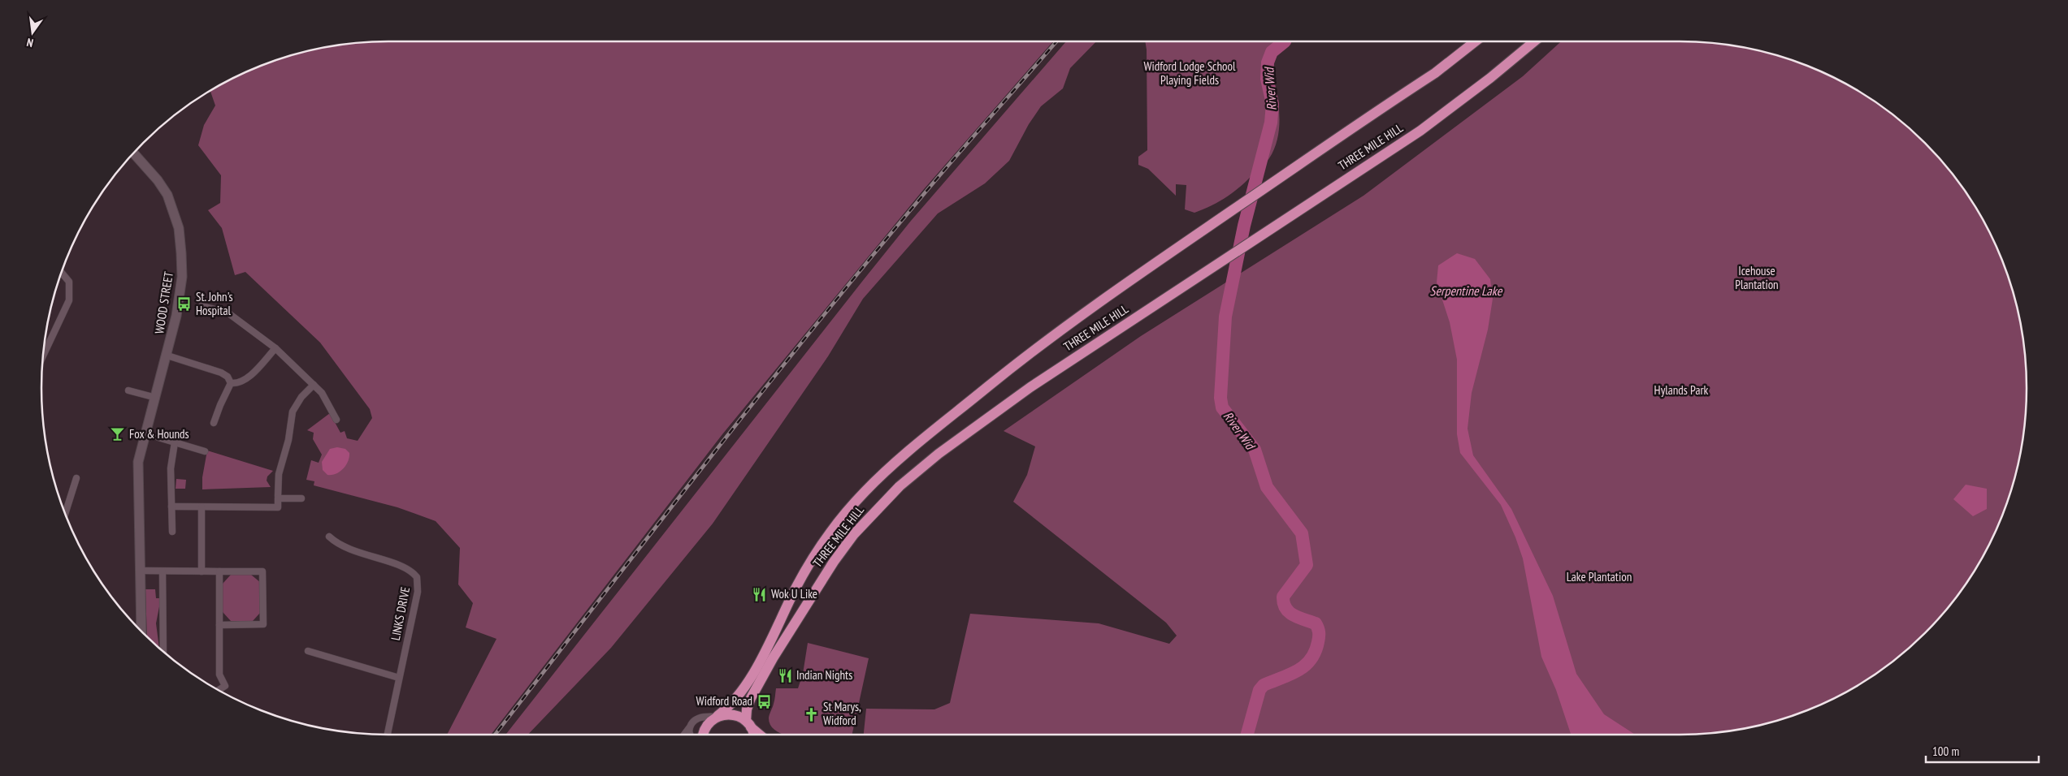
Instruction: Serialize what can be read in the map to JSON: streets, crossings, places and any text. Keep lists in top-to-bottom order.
{
  "streets": {
    "highway": ["THREE MILE HILL"],
    "main road": ["WOOD STREET"],
    "street": ["LINKS DRIVE"]
  },
  "water": ["River Wid", "Serpentine Lake"],
  "parks": [
    "Widford Lodge School Playing Fields",
    "Icehouse Plantation",
    "Hylands Park",
    "Lake Plantation"
  ],
  "places": {
    "bus stop": ["St. John's Hospital", "Widford Road"],
    "bar": ["Fox & Hounds"],
    "restaurant": ["Wok U Like", "Indian Nights"],
    "church": ["St Marys, Widford"]
  },
  "scale_bar": "100 m",
  "north": "bottom"
}
